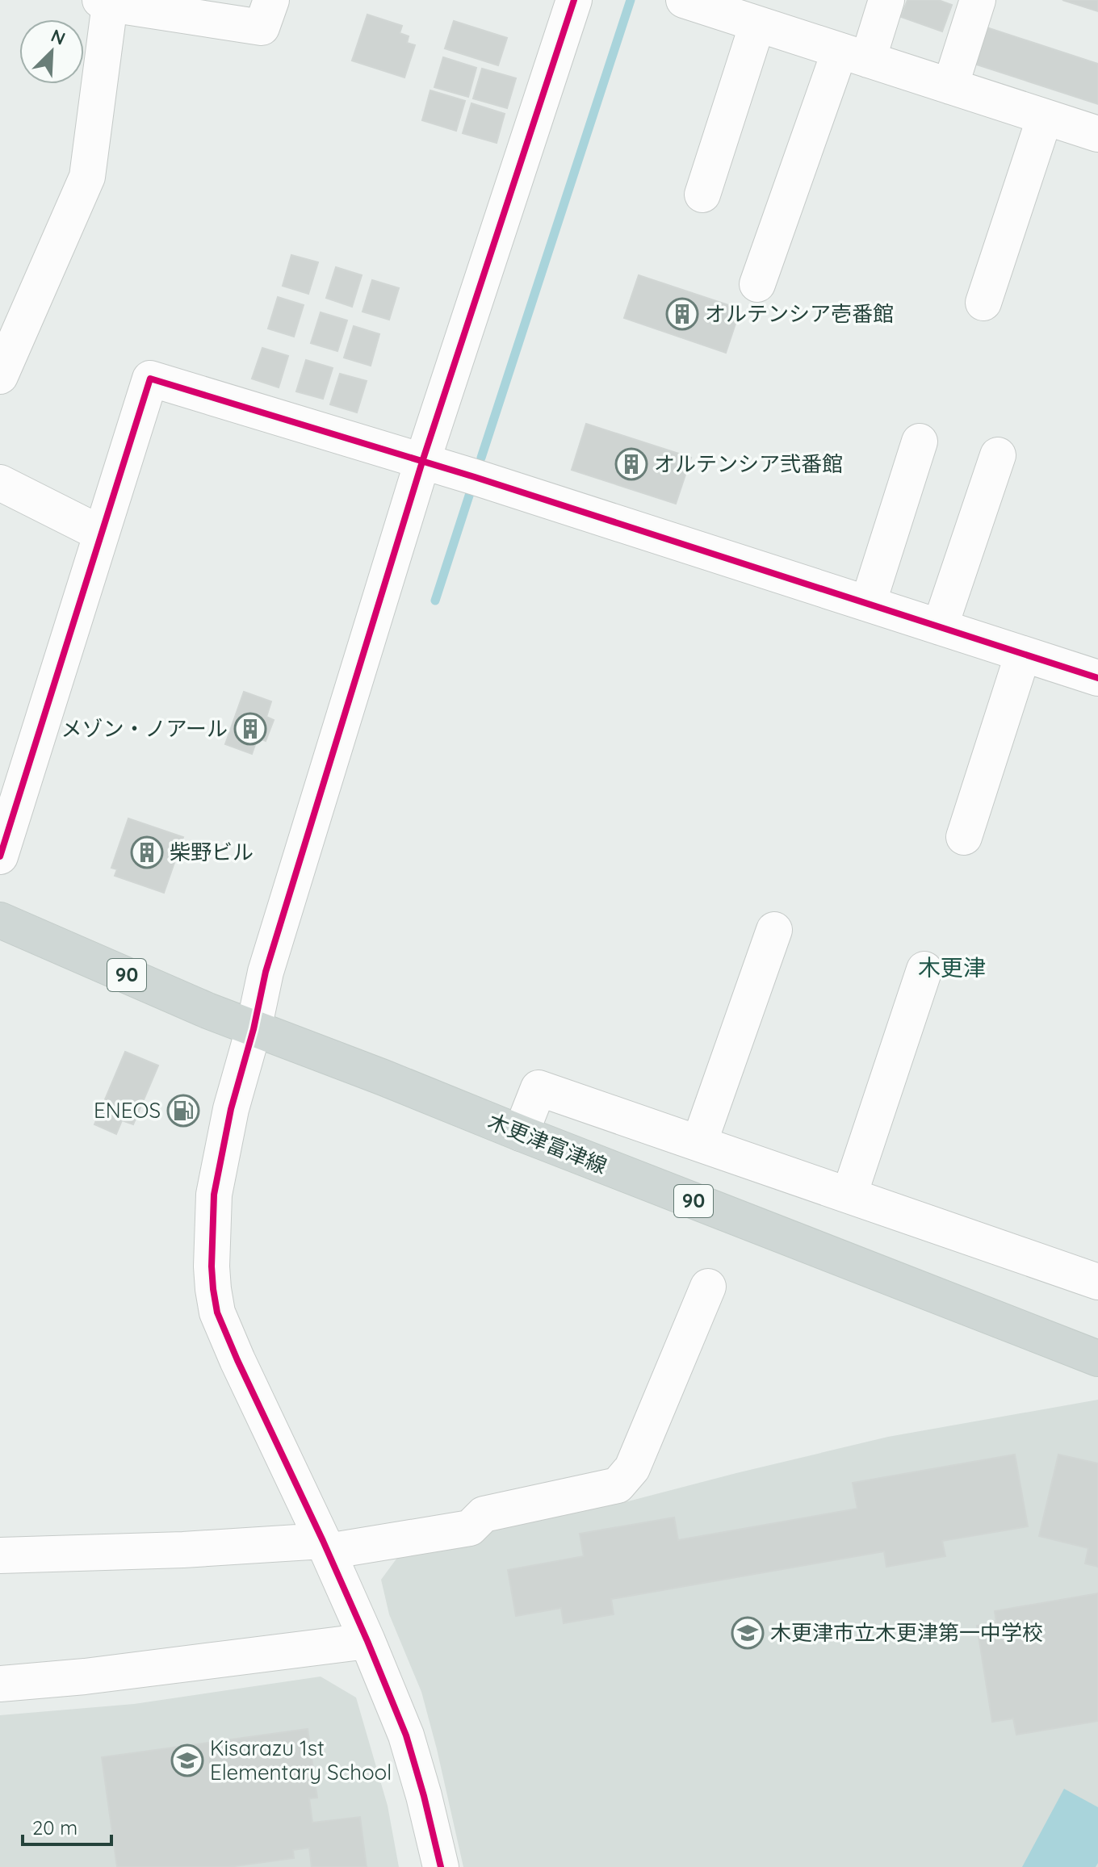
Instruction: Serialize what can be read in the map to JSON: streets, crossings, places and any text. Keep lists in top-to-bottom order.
{
  "streets": {
    "main road": ["90", "木更津富津線"]
  },
  "districts": ["木更津"],
  "places": {
    "building": [
      "オルテンシア壱番館",
      "オルテンシア弐番館",
      "メゾン・ノアール",
      "柴野ビル"
    ],
    "fuel station": ["ENEOS"],
    "school or university": ["木更津市立木更津第一中学校", "Kisarazu 1st Elementary School"]
  },
  "scale_bar": "20 m",
  "north": "top right"
}
